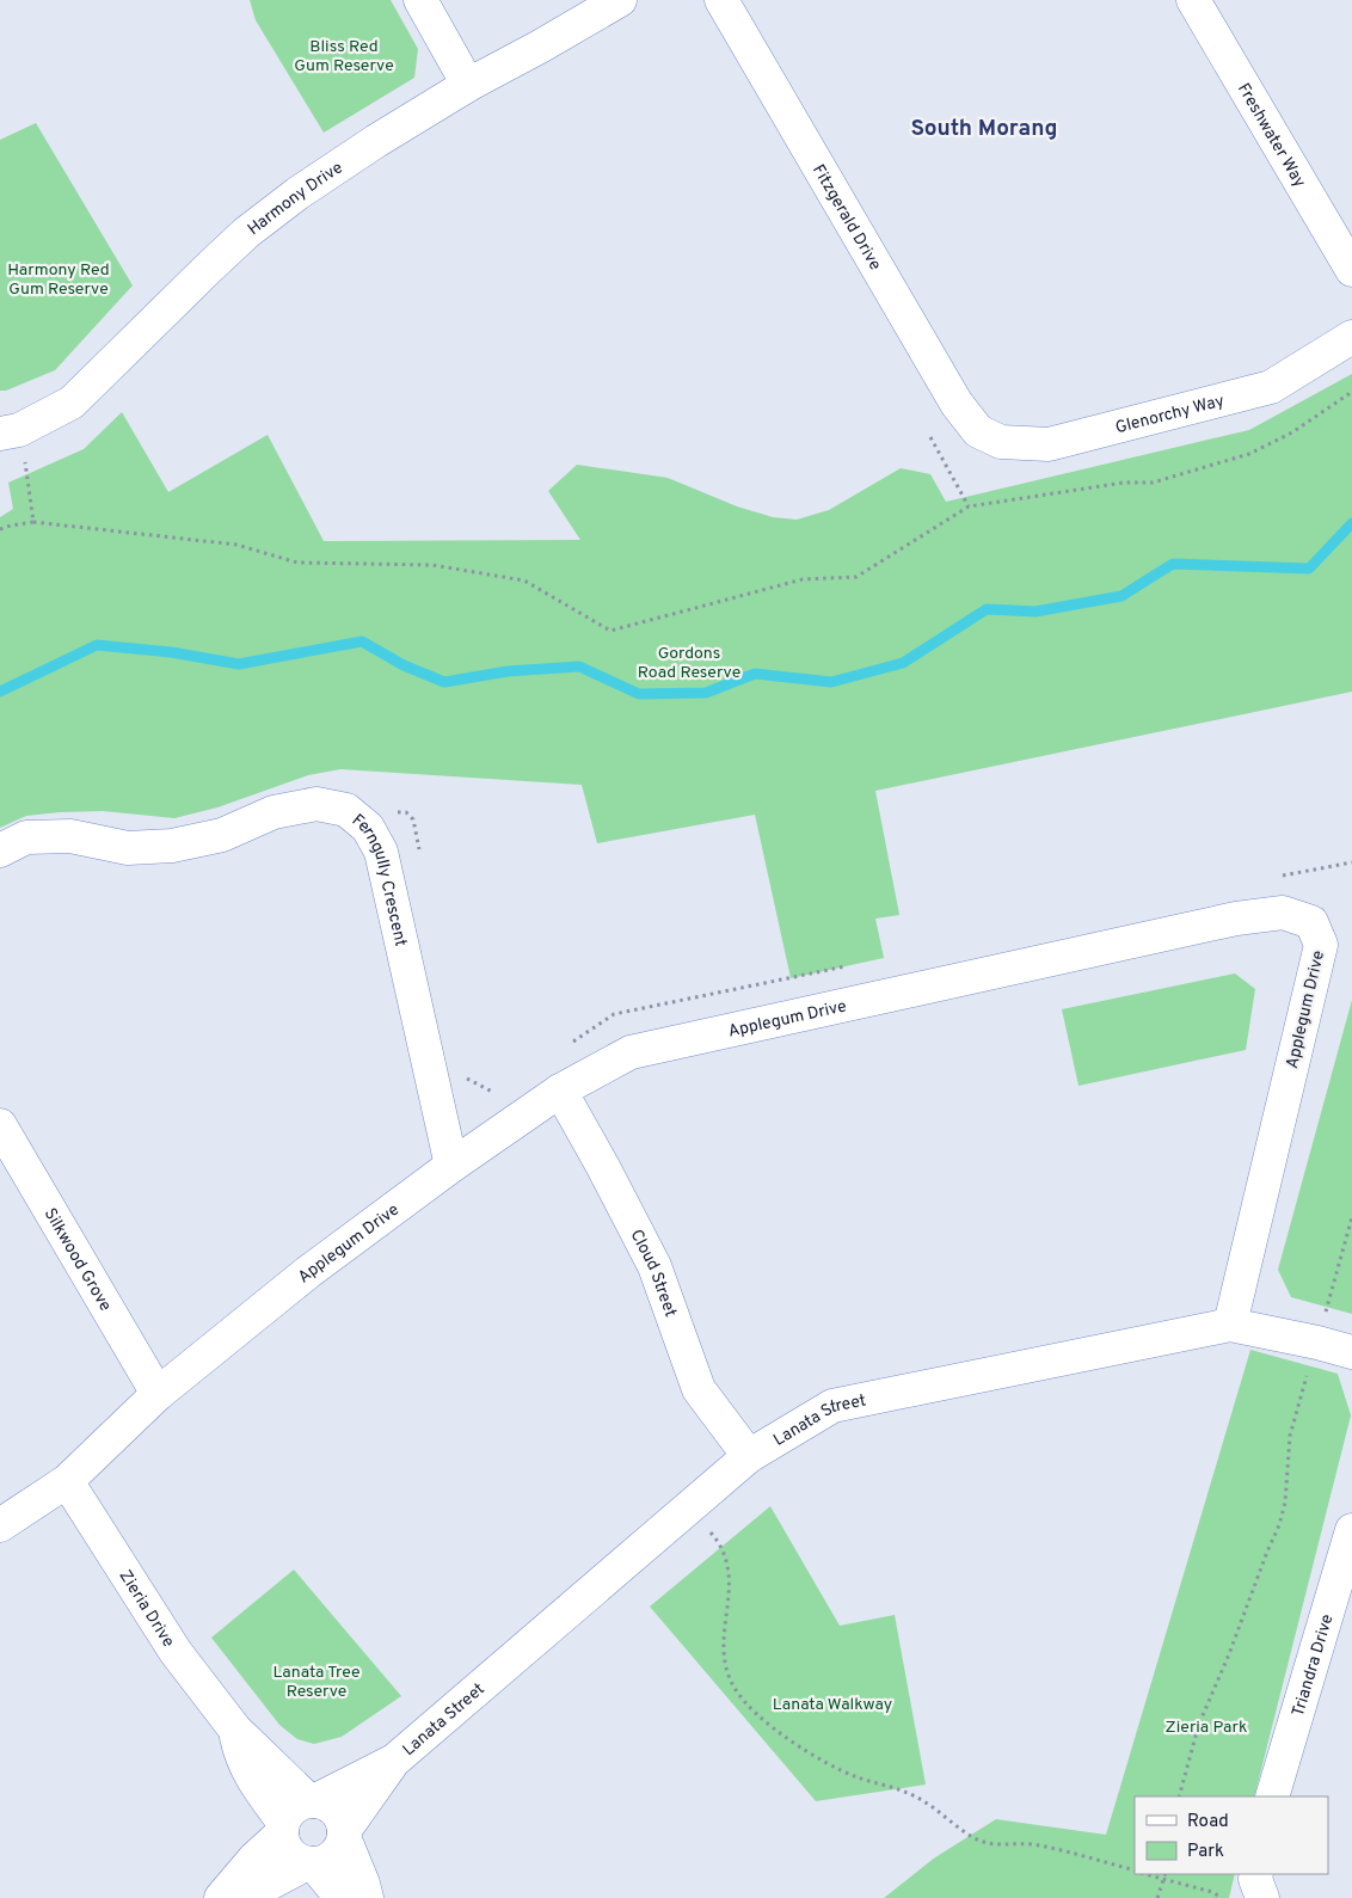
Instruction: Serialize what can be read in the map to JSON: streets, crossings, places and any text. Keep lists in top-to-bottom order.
{
  "streets": {
    "street": [
      "Freshwater Way",
      "Harmony Drive",
      "Fitzgerald Drive",
      "Glenorchy Way",
      "Ferngully Crescent",
      "Applegum Drive",
      "Silkwood Grove",
      "Cloud Street",
      "Lanata Street",
      "Zieria Drive",
      "Triandra Drive"
    ]
  },
  "crossings": [
    ["Fitzgerald Drive", "Glenorchy Way"],
    ["Ferngully Crescent", "Applegum Drive"],
    ["Applegum Drive", "Silkwood Grove"],
    ["Applegum Drive", "Cloud Street"],
    ["Applegum Drive", "Lanata Street"],
    ["Applegum Drive", "Zieria Drive"],
    ["Cloud Street", "Lanata Street"],
    ["Lanata Street", "Zieria Drive"]
  ],
  "districts": ["South Morang"],
  "parks": [
    "Bliss Red Gum Reserve",
    "Harmony Red Gum Reserve",
    "Gordons Road Reserve",
    "Lanata Tree Reserve",
    "Lanata Walkway",
    "Zieria Park"
  ],
  "legend": ["Road", "Park"]
}
